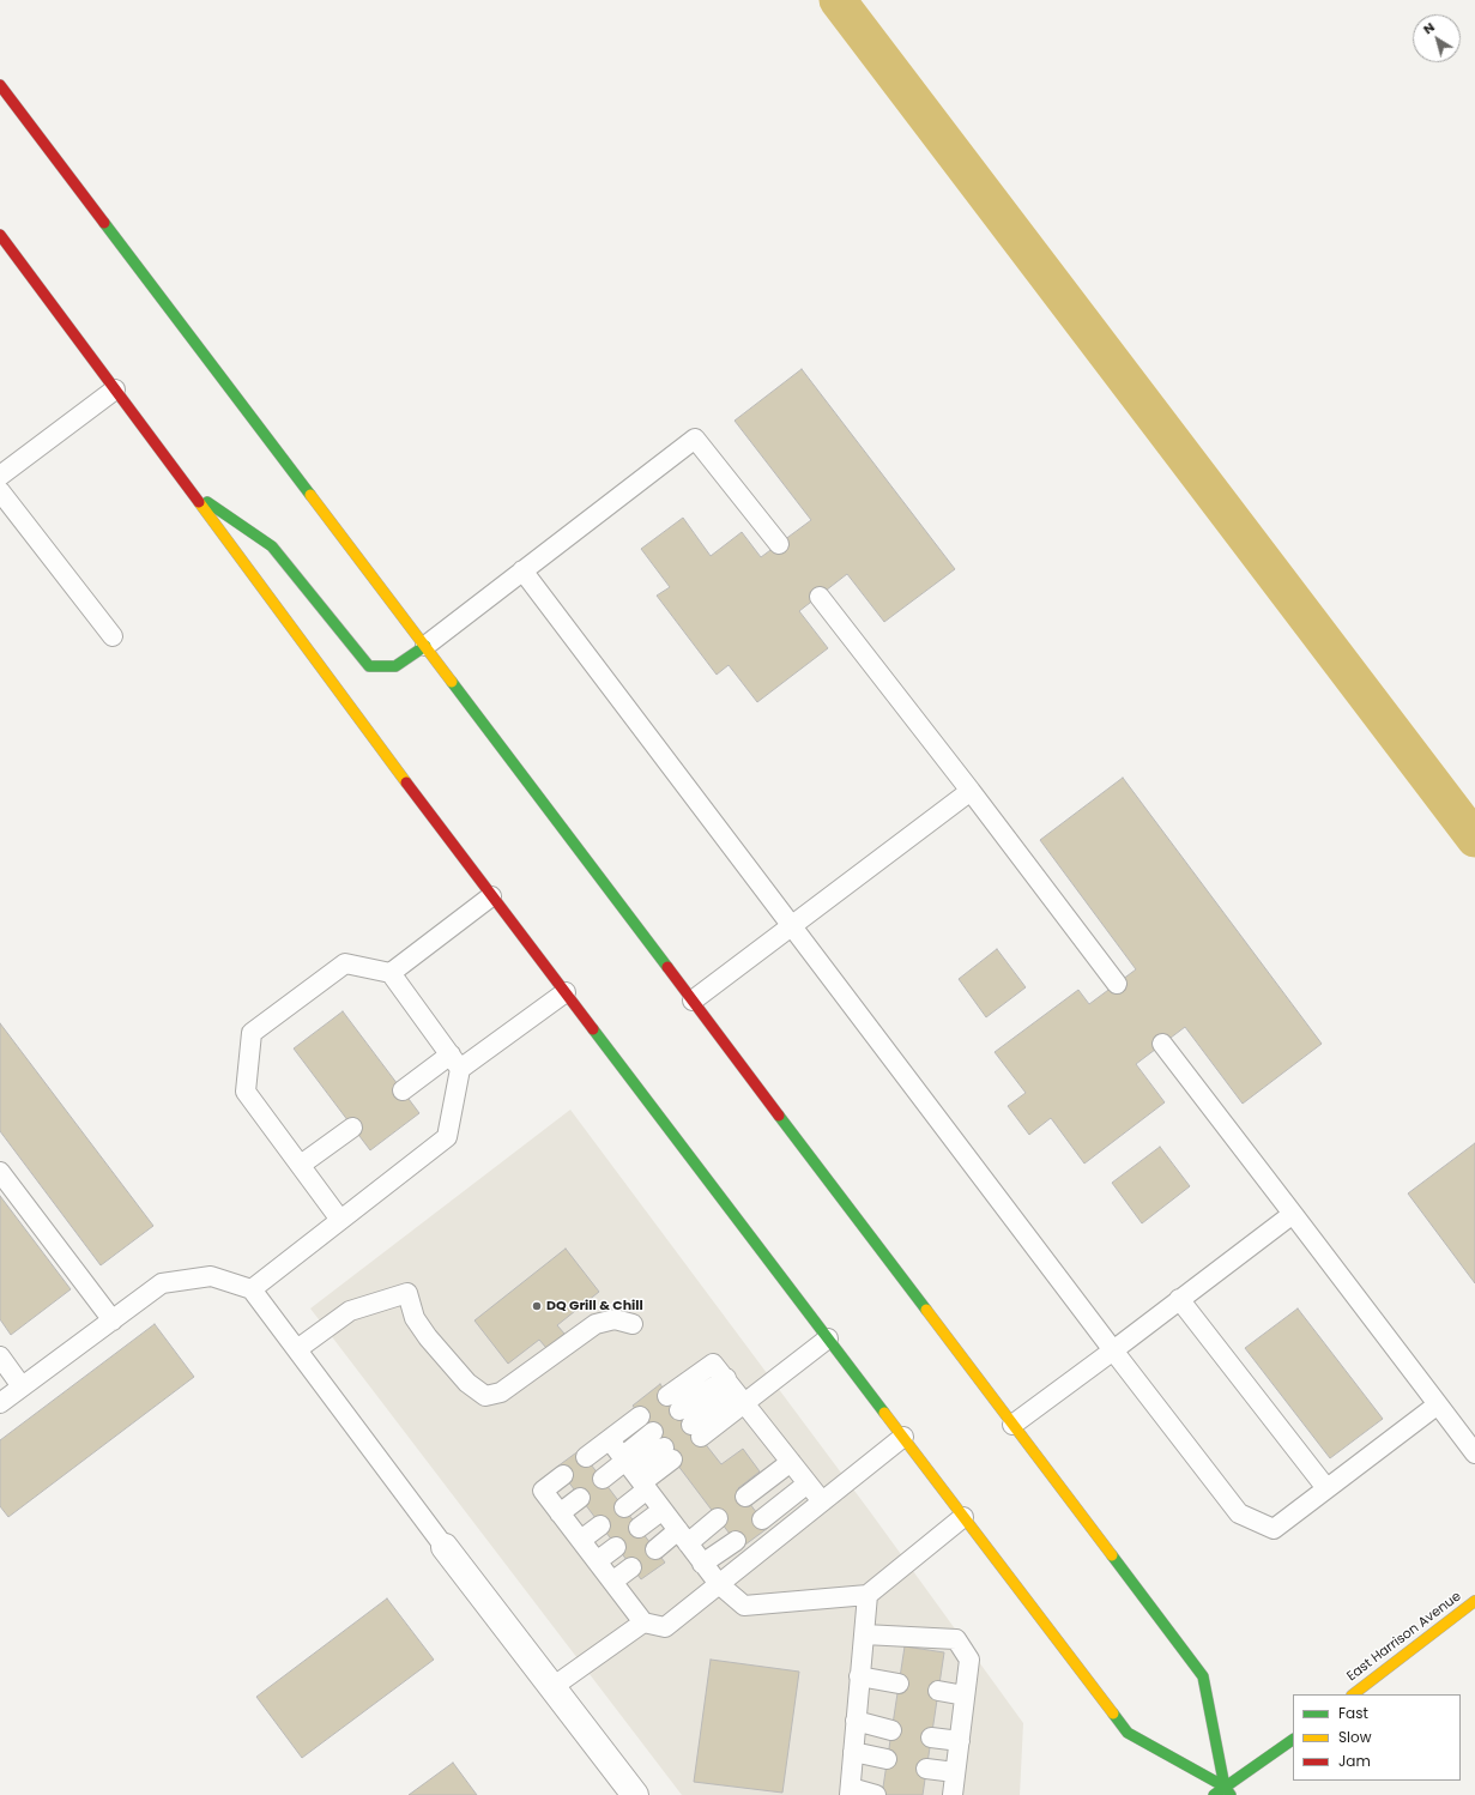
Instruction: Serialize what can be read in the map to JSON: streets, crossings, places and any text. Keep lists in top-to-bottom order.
{
  "streets": {
    "main road": ["East Harrison Avenue"]
  },
  "places": ["DQ Grill & Chill"],
  "legend": ["Fast", "Slow", "Jam"],
  "north": "top left"
}
